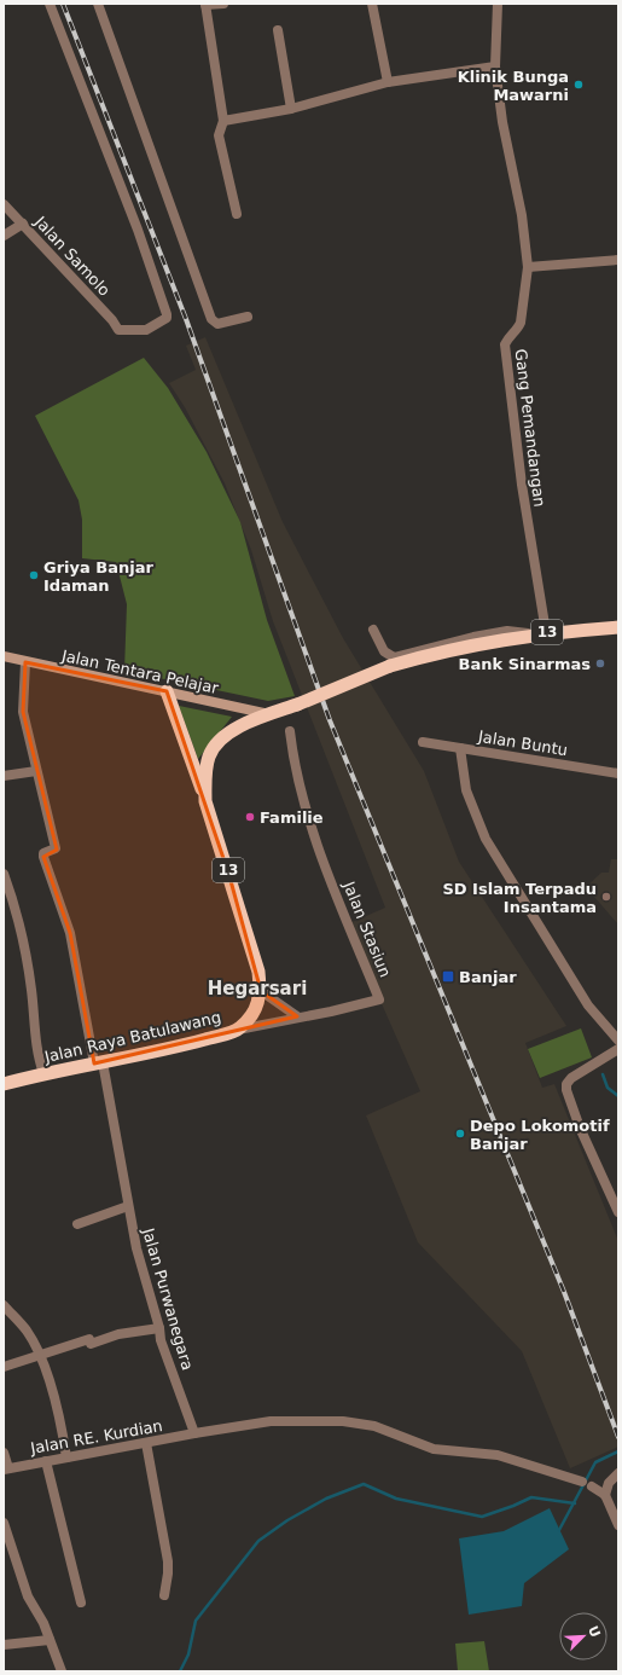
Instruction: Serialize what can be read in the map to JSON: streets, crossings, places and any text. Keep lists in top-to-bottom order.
{
  "streets": {
    "highway": ["13", "Jalan Raya Batulawang"],
    "main road": ["Jalan Tentara Pelajar"],
    "street": [
      "Jalan Samolo",
      "Gang Pemandangan",
      "Jalan Buntu",
      "Jalan Stasiun",
      "Jalan Purwanegara",
      "Jalan RE. Kurdian"
    ]
  },
  "crossings": [
    ["Gang Pemandangan", "13"],
    ["Gang Pemandangan", "Jalan Raya Batulawang"],
    ["13", "Jalan Raya Batulawang"],
    ["Jalan Tentara Pelajar", "Jalan Raya Batulawang"],
    ["Jalan Stasiun", "Jalan Raya Batulawang"],
    ["Jalan Raya Batulawang", "Jalan Purwanegara"],
    ["Jalan Purwanegara", "Jalan RE. Kurdian"]
  ],
  "districts": ["Hegarsari"],
  "places": {
    "other": [
      "Klinik Bunga Mawarni",
      "Griya Banjar Idaman",
      "Bank Sinarmas",
      "Familie",
      "SD Islam Terpadu Insantama",
      "Depo Lokomotif Banjar"
    ],
    "transit": ["Banjar"]
  },
  "north": "top right"
}
